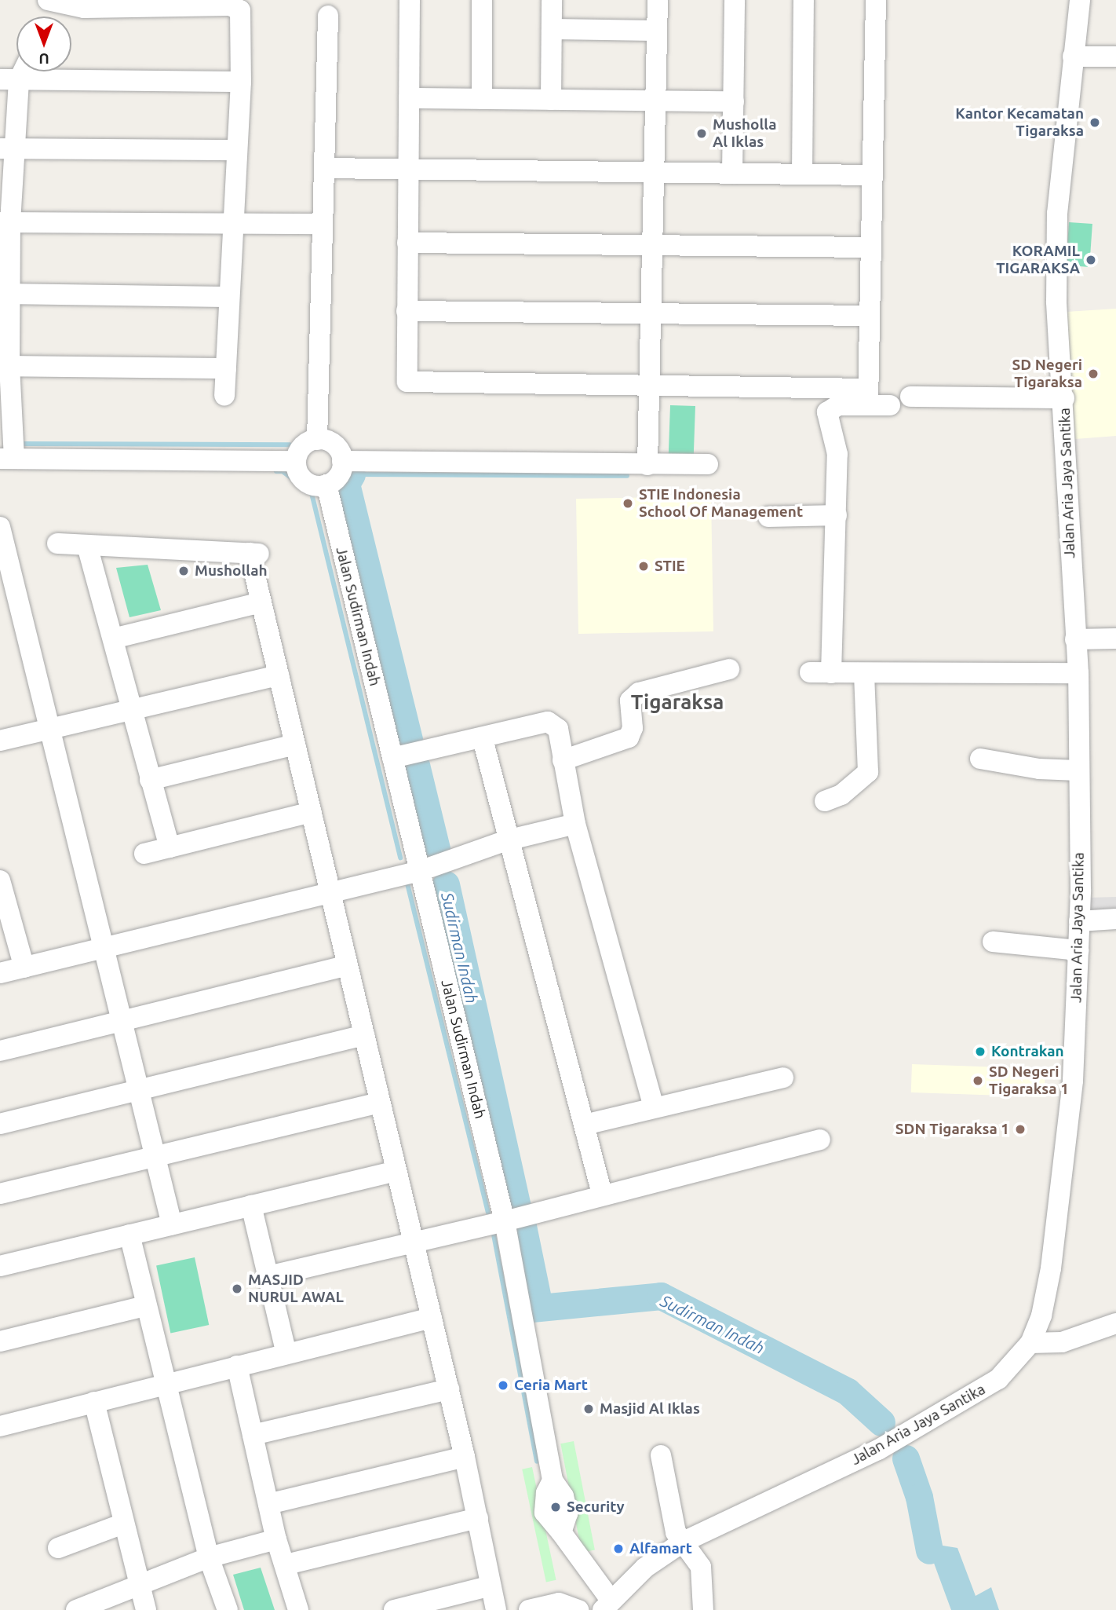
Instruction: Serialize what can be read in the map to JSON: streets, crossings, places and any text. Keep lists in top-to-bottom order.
{
  "streets": {
    "street": ["Jalan Aria Jaya Santika", "Jalan Sudirman Indah"]
  },
  "crossings": [
    ["Jalan Aria Jaya Santika", "Jalan Sudirman Indah"]
  ],
  "districts": ["Tigaraksa"],
  "water": ["Sudirman Indah"],
  "places": [
    "Kantor Kecamatan Tigaraksa",
    "Musholla Al Iklas",
    "KORAMIL TIGARAKSA",
    "SD Negeri Tigaraksa",
    "STIE Indonesia School Of Management",
    "STIE",
    "Mushollah",
    "Kontrakan",
    "SD Negeri Tigaraksa 1",
    "SDN Tigaraksa 1",
    "MASJID NURUL AWAL",
    "Ceria Mart",
    "Masjid Al Iklas",
    "Security",
    "Alfamart"
  ],
  "north": "bottom"
}
